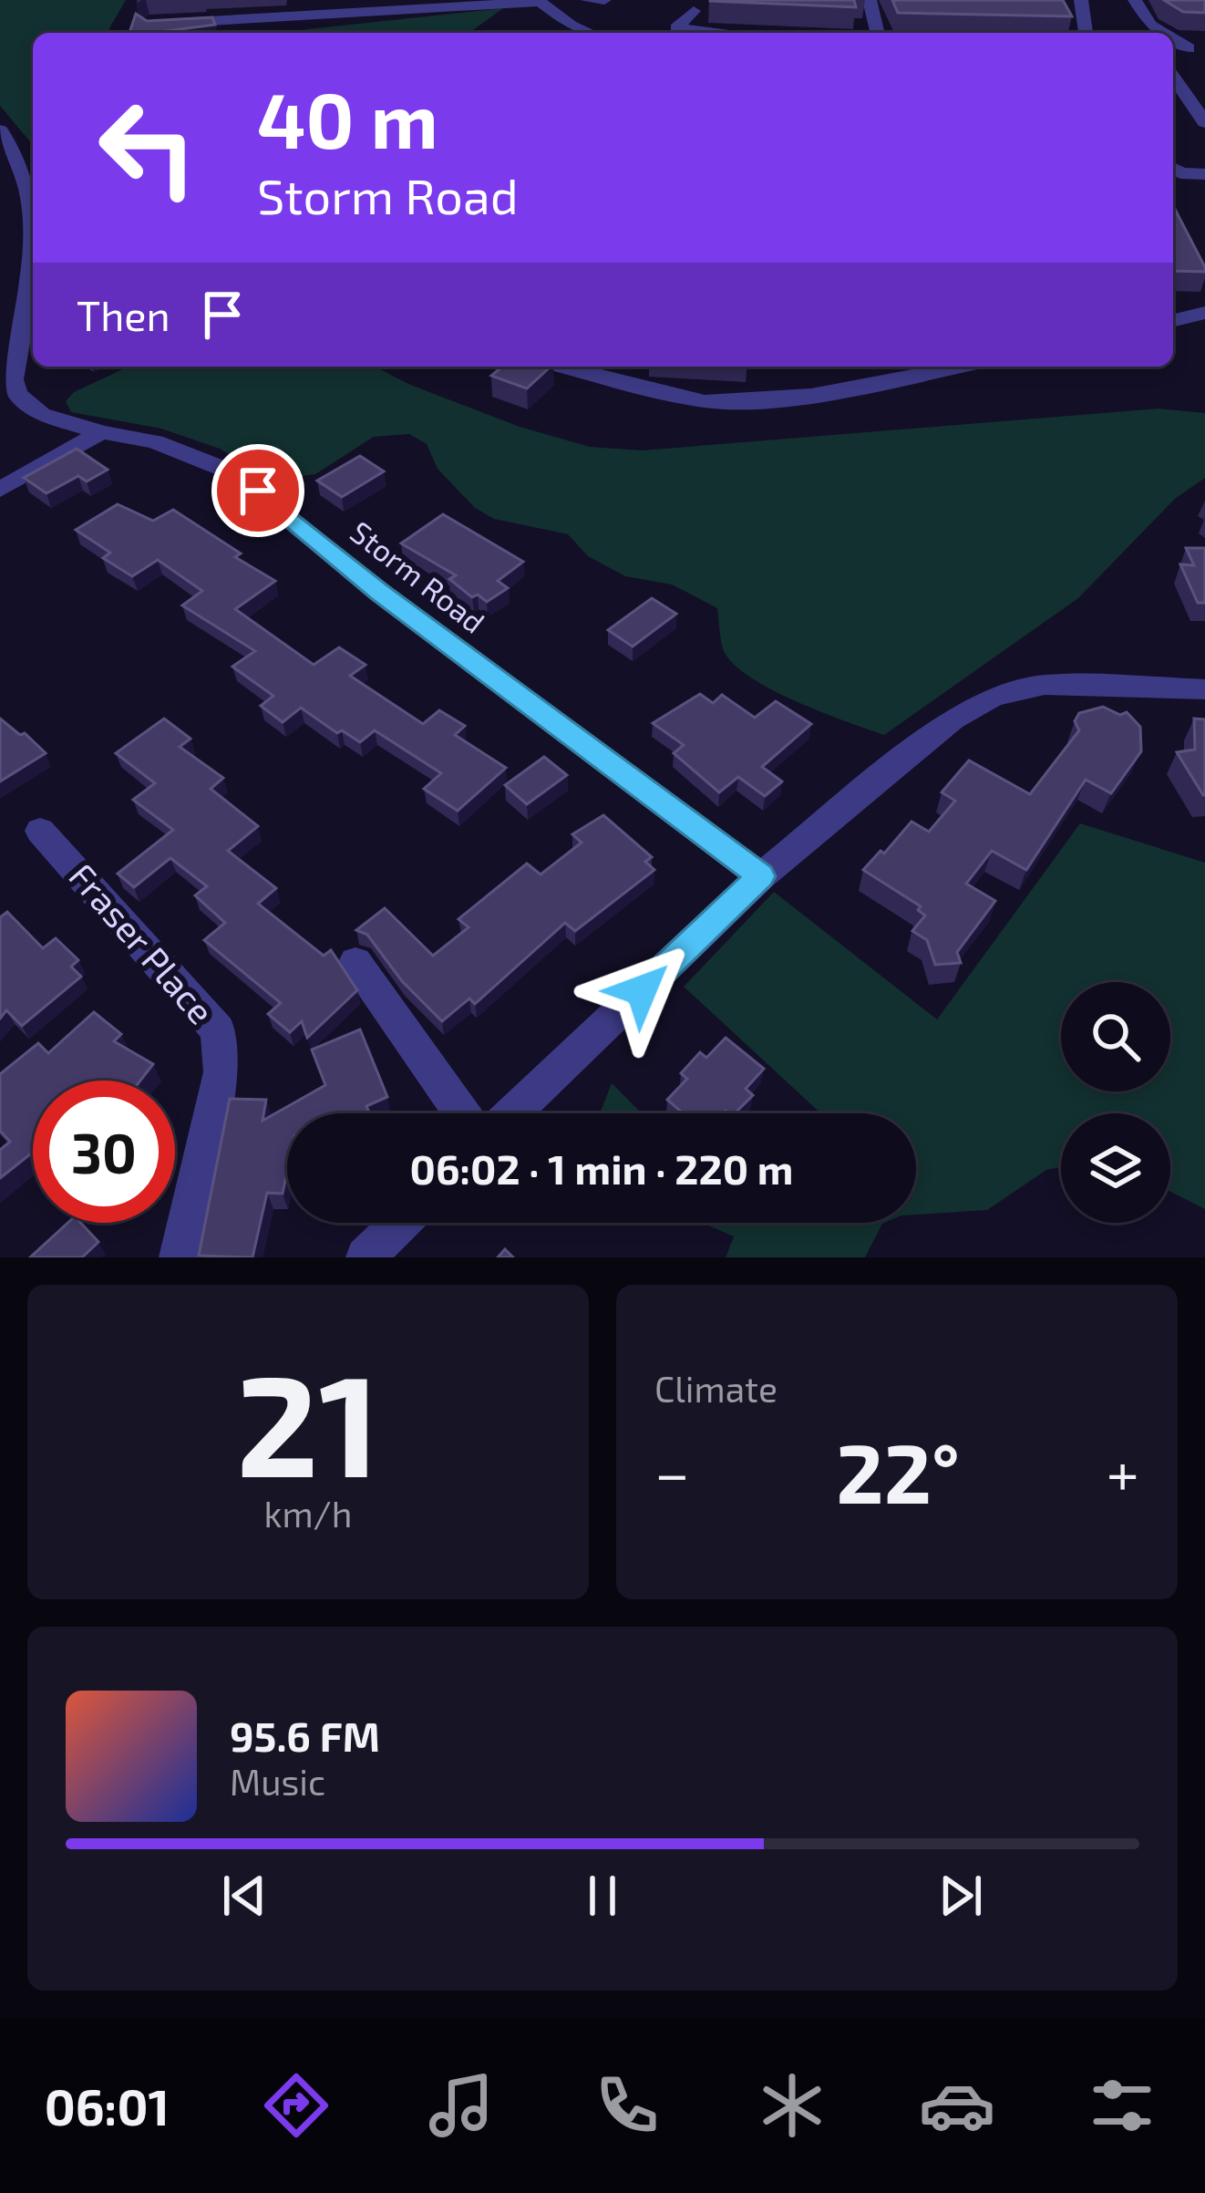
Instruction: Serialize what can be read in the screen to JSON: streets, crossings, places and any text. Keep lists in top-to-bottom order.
{
  "streets": {
    "street": ["Storm Road", "Fraser Place"]
  },
  "page": {
    "turn": ["40 m", "Storm Road"],
    "then": "Then",
    "limit": "30",
    "trip": "06:02 · 1 min · 220 m",
    "tile": [
      ["21", "km/h"],
      "Climate"
    ],
    "heat": ["−", "22°", "+"],
    "song": ["95.6 FM", "Music"],
    "tabs": "06:01"
  }
}
